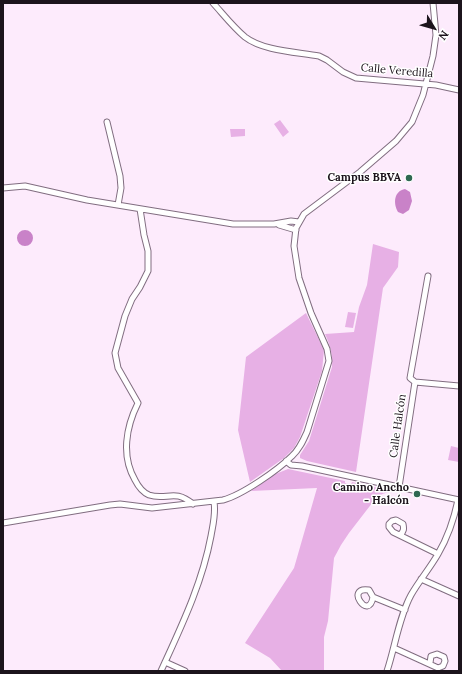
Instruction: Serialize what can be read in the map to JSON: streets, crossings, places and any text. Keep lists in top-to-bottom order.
{
  "streets": {
    "street": ["Calle Veredilla", "Calle Halcón"]
  },
  "places": ["Campus BBVA", "Camino Ancho - Halcón"],
  "north": "bottom right"
}
